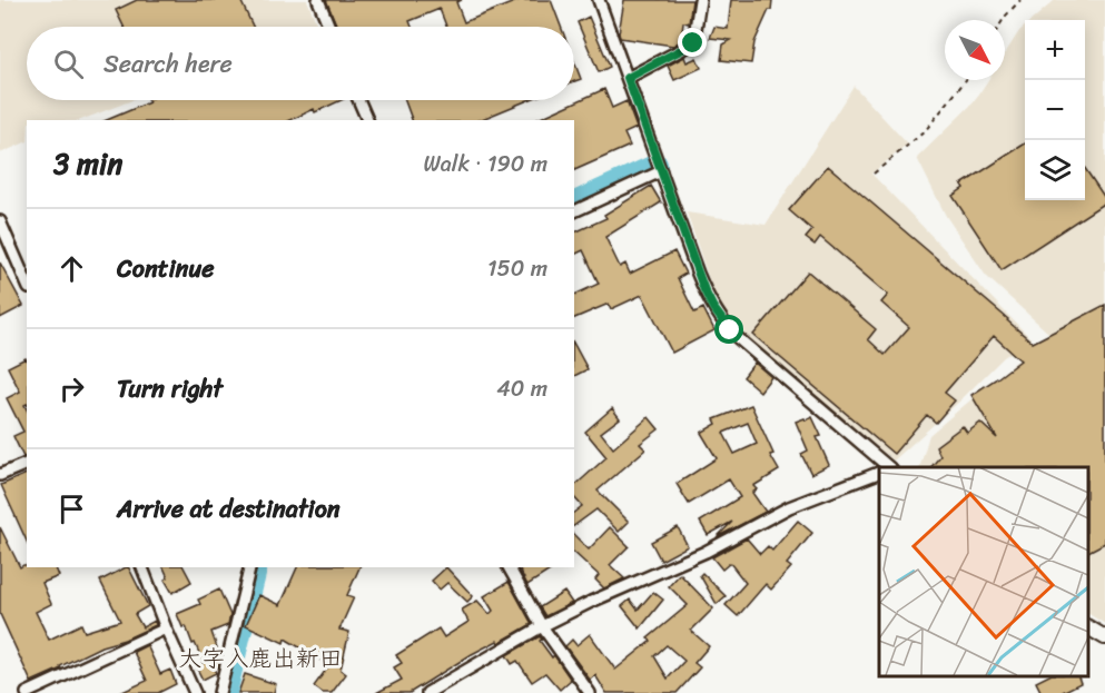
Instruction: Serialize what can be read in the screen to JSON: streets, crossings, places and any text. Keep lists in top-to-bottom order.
{
  "districts": ["大字入鹿出新田"],
  "north": "bottom right",
  "page": {
    "map_buttons": ["+", "−"],
    "search": "Search here",
    "heading": ["3 min", "Walk · 190 m"],
    "list": [
      ["Continue", "150 m"],
      ["Turn right", "40 m"],
      "Arrive at destination"
    ]
  }
}
